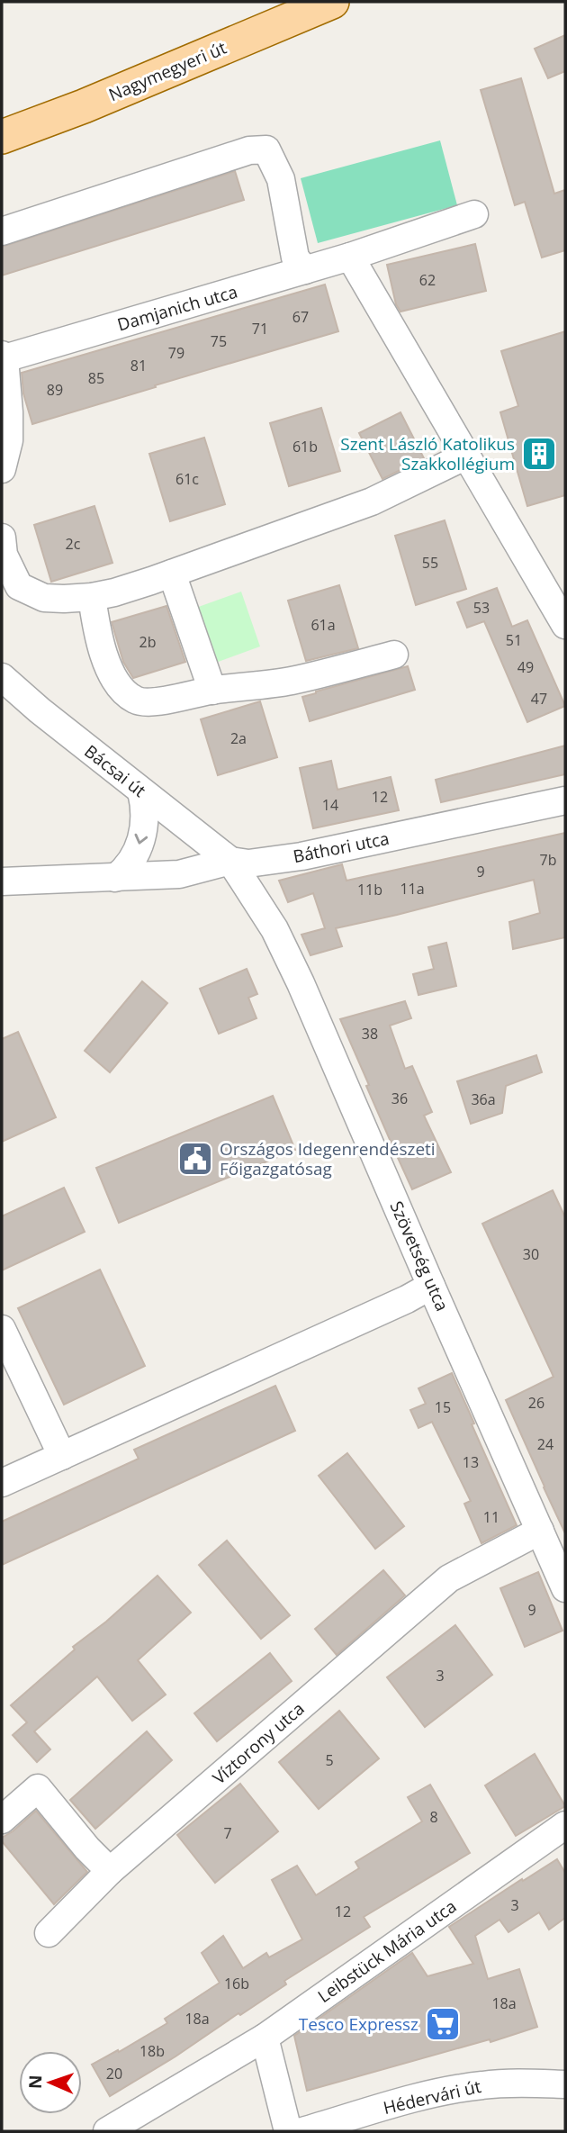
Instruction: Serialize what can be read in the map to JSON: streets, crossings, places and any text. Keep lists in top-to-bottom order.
{
  "streets": {
    "main road": ["Nagymegyeri út"],
    "street": [
      "Damjanich utca",
      "Bácsai út",
      "Báthori utca",
      "Szövetség utca",
      "Víztorony utca",
      "Leibstück Mária utca",
      "Hédervári út"
    ]
  },
  "crossings": [
    ["Bácsai út", "Báthori utca"],
    ["Bácsai út", "Szövetség utca"],
    ["Báthori utca", "Szövetség utca"],
    ["Szövetség utca", "Víztorony utca"]
  ],
  "places": {
    "building": ["Szent László Katolikus Szakkollégium"],
    "public building": ["Országos Idegenrendészeti Főigazgatósag"],
    "supermarket": ["Tesco Expressz"]
  },
  "house_numbers": [
    "62",
    "67",
    "71",
    "75",
    "79",
    "81",
    "85",
    "89",
    "61b",
    "61c",
    "2c",
    "55",
    "53",
    "61a",
    "51",
    "2b",
    "49",
    "47",
    "2a",
    "12",
    "14",
    "7b",
    "9",
    "11a",
    "11b",
    "38",
    "36",
    "36a",
    "30",
    "26",
    "15",
    "24",
    "13",
    "11",
    "9",
    "3",
    "5",
    "8",
    "7",
    "3",
    "12",
    "16b",
    "18a",
    "18a",
    "18b",
    "20"
  ],
  "north": "left"
}
